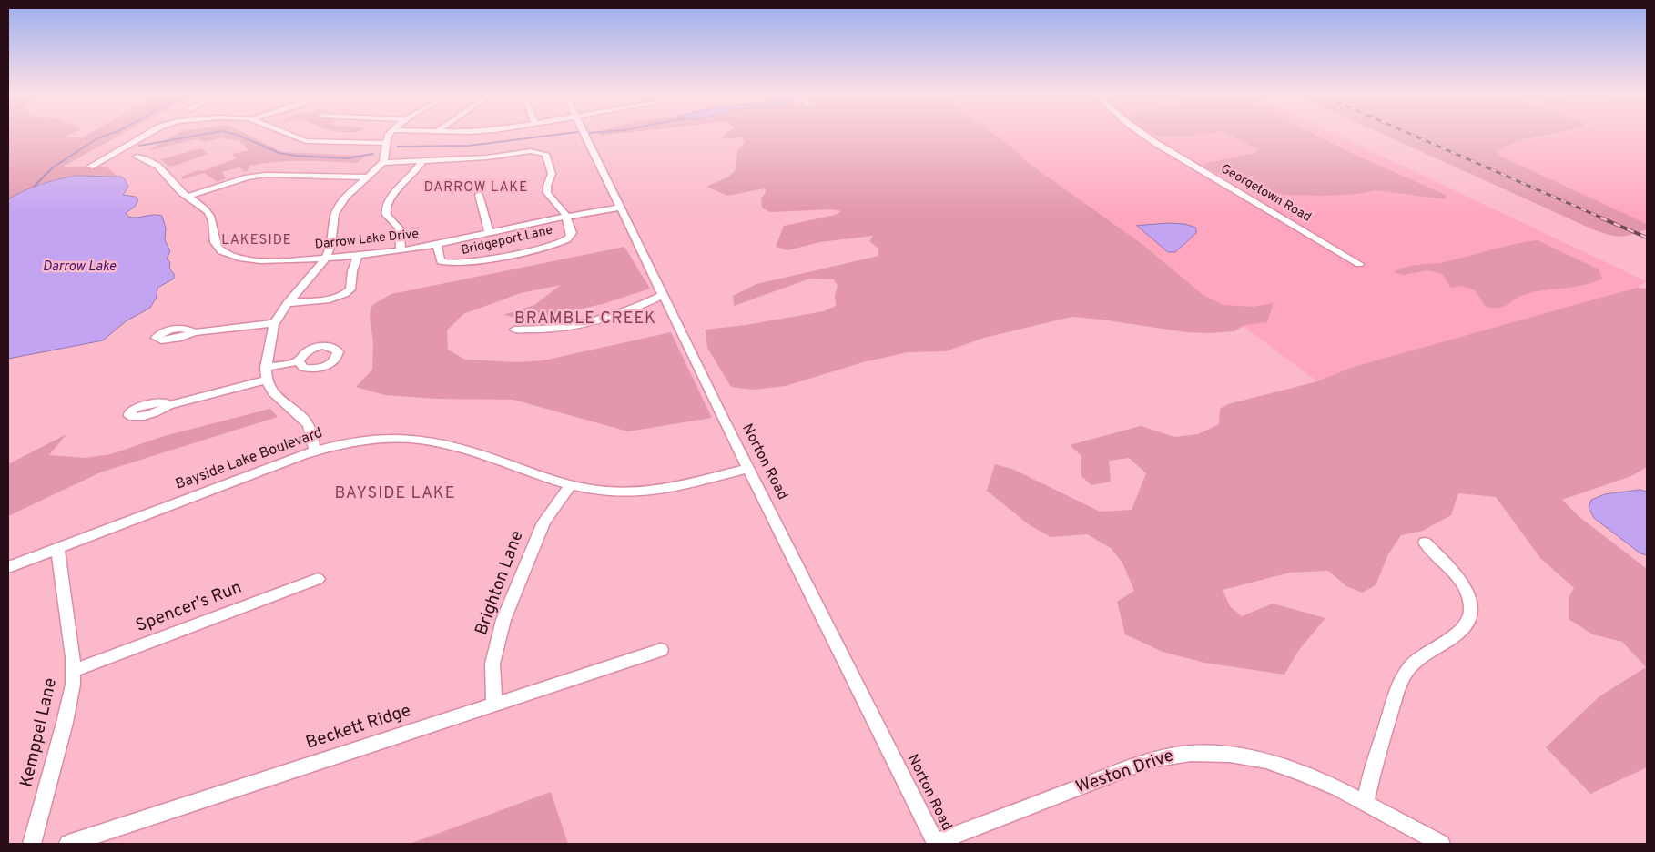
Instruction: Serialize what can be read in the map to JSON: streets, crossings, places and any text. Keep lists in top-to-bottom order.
{
  "streets": {
    "street": [
      "Georgetown Road",
      "Darrow Lake Drive",
      "Bridgeport Lane",
      "Bayside Lake Boulevard",
      "Norton Road",
      "Brighton Lane",
      "Spencer's Run",
      "Beckett Ridge",
      "Kemppel Lane",
      "Weston Drive"
    ]
  },
  "crossings": [
    ["Darrow Lake Drive", "Bridgeport Lane"],
    ["Darrow Lake Drive", "Norton Road"],
    ["Bayside Lake Boulevard", "Norton Road"],
    ["Bayside Lake Boulevard", "Brighton Lane"],
    ["Bayside Lake Boulevard", "Kemppel Lane"],
    ["Norton Road", "Weston Drive"],
    ["Brighton Lane", "Beckett Ridge"],
    ["Spencer's Run", "Kemppel Lane"]
  ],
  "districts": [
    "DARROW LAKE",
    "LAKESIDE",
    "BRAMBLE CREEK",
    "BAYSIDE LAKE"
  ],
  "water": ["Darrow Lake"]
}
